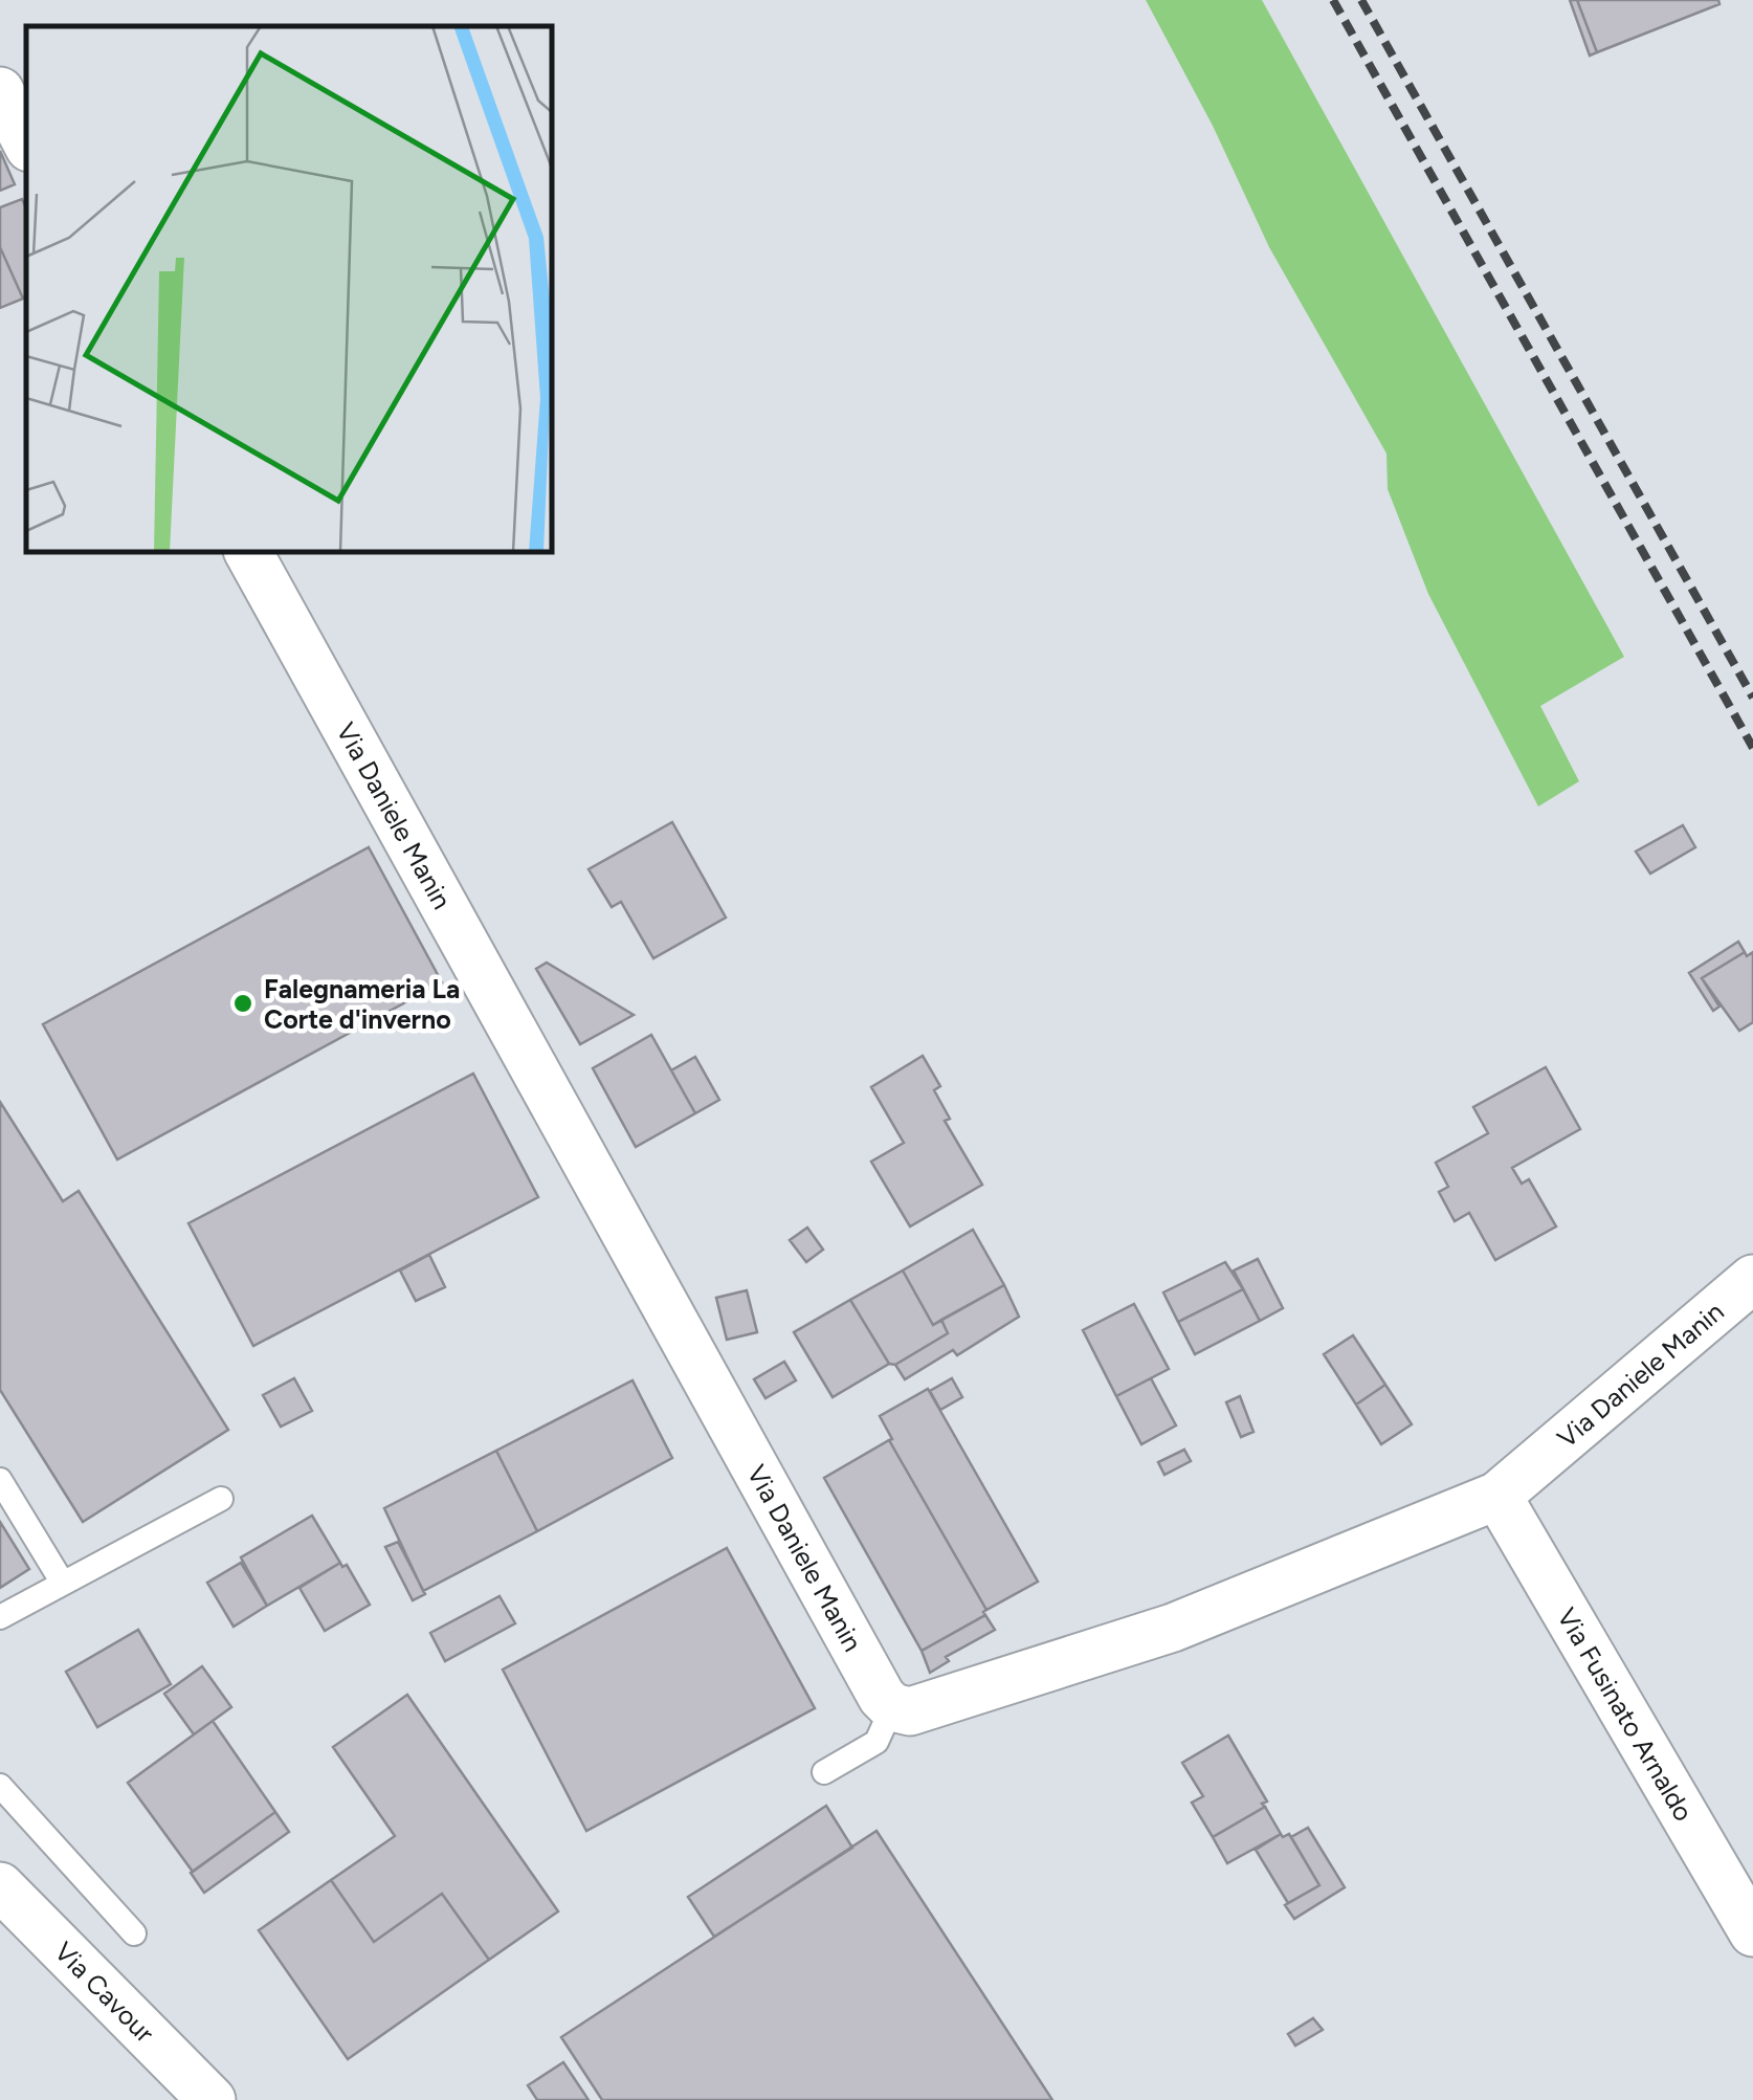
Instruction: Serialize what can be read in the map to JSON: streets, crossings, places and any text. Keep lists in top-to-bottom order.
{
  "streets": {
    "street": ["Via Daniele Manin", "Via Fusinato Arnaldo", "Via Cavour"]
  },
  "crossings": [
    ["Via Daniele Manin", "Via Fusinato Arnaldo"]
  ],
  "places": ["Falegnameria La Corte d'inverno"]
}
